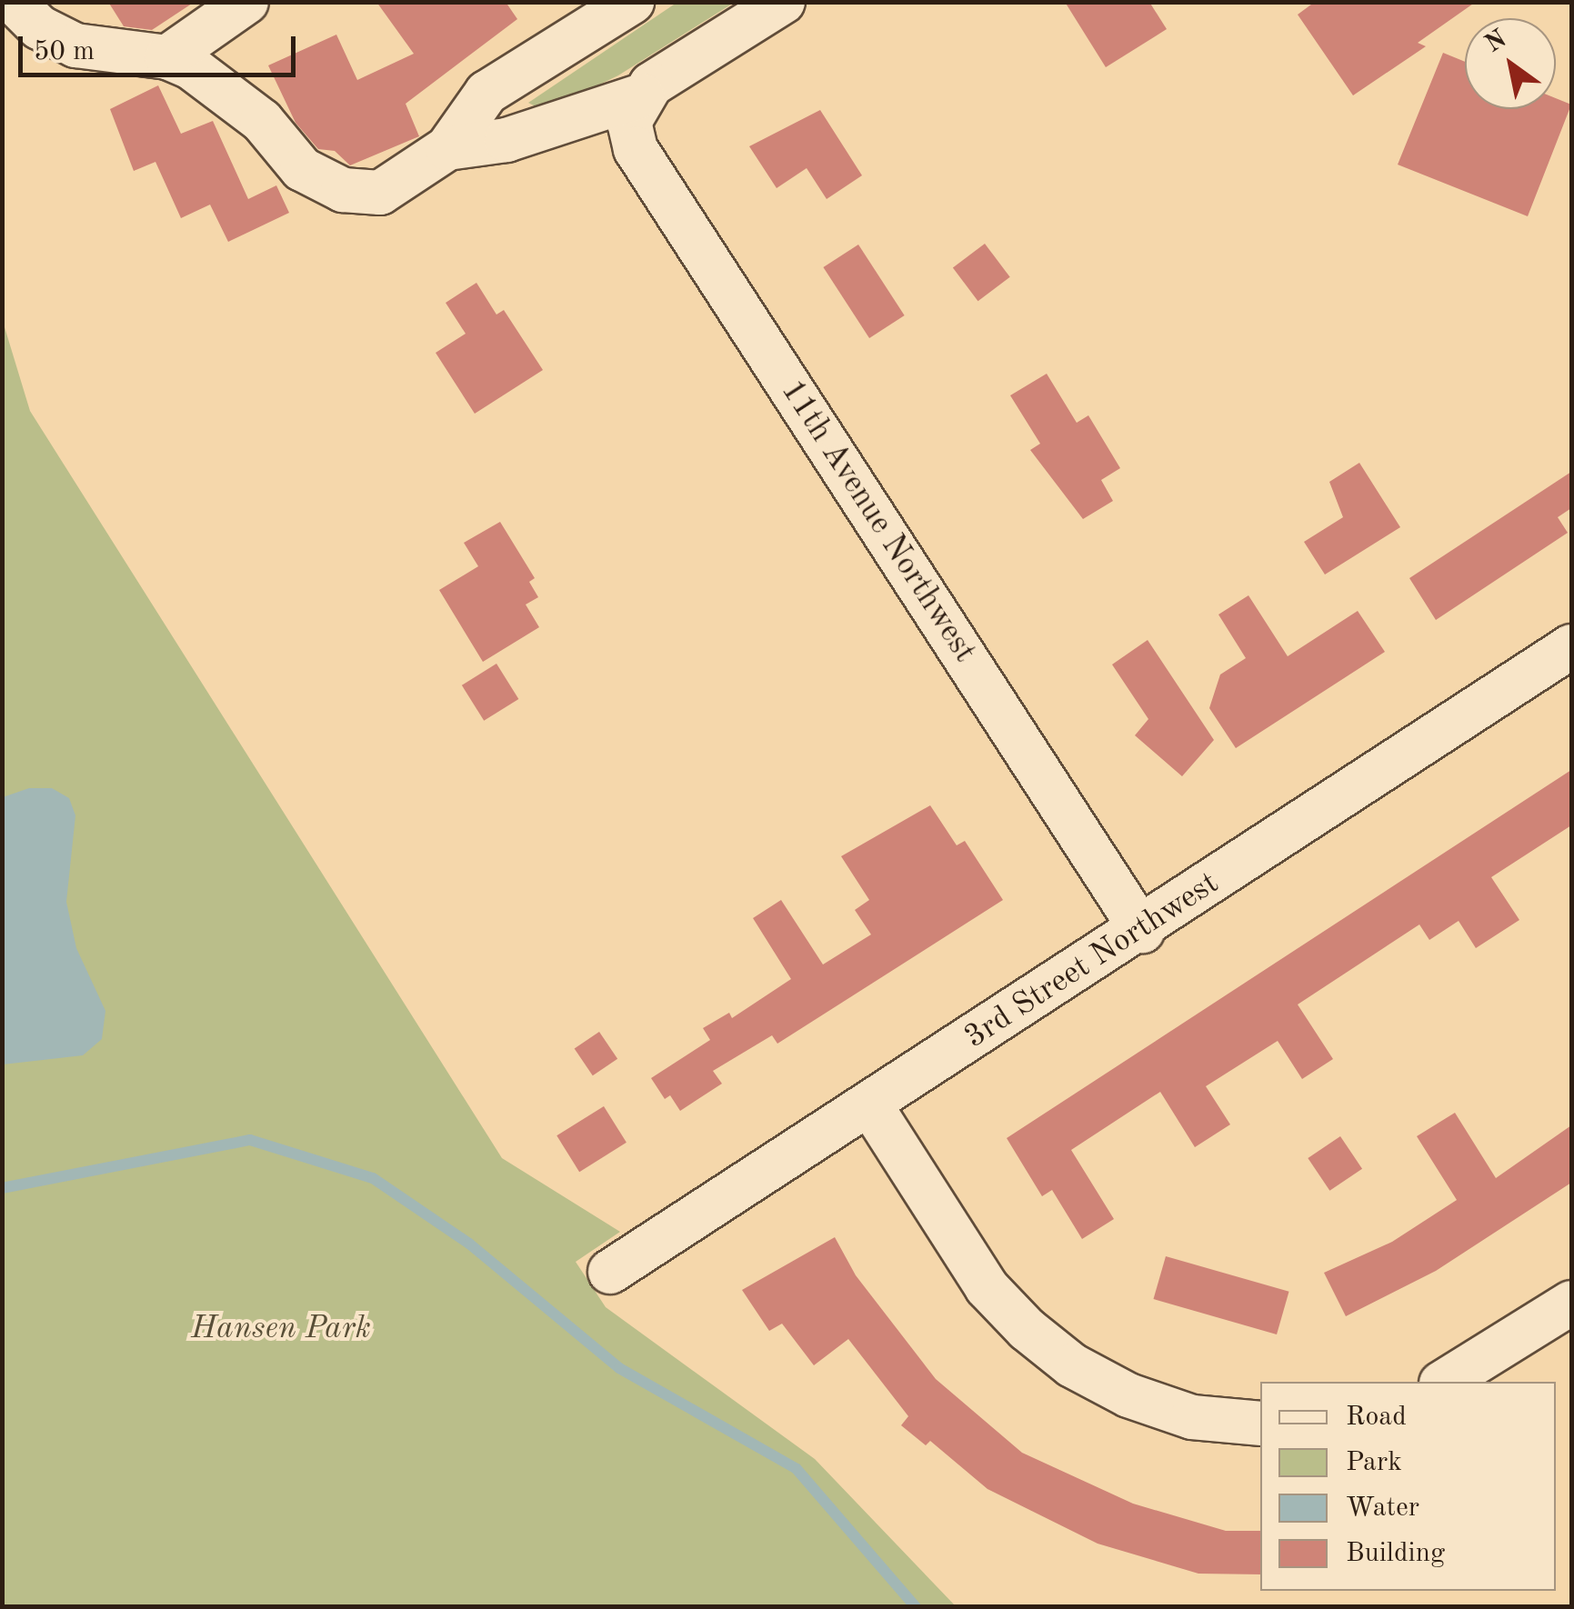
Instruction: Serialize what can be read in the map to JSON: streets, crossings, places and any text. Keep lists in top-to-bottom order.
{
  "streets": {
    "street": ["11th Avenue Northwest", "3rd Street Northwest"]
  },
  "crossings": [
    ["11th Avenue Northwest", "3rd Street Northwest"]
  ],
  "parks": ["Hansen Park"],
  "legend": [
    "Road",
    "Park",
    "Water",
    "Building"
  ],
  "scale_bar": "50 m",
  "north": "top left"
}
